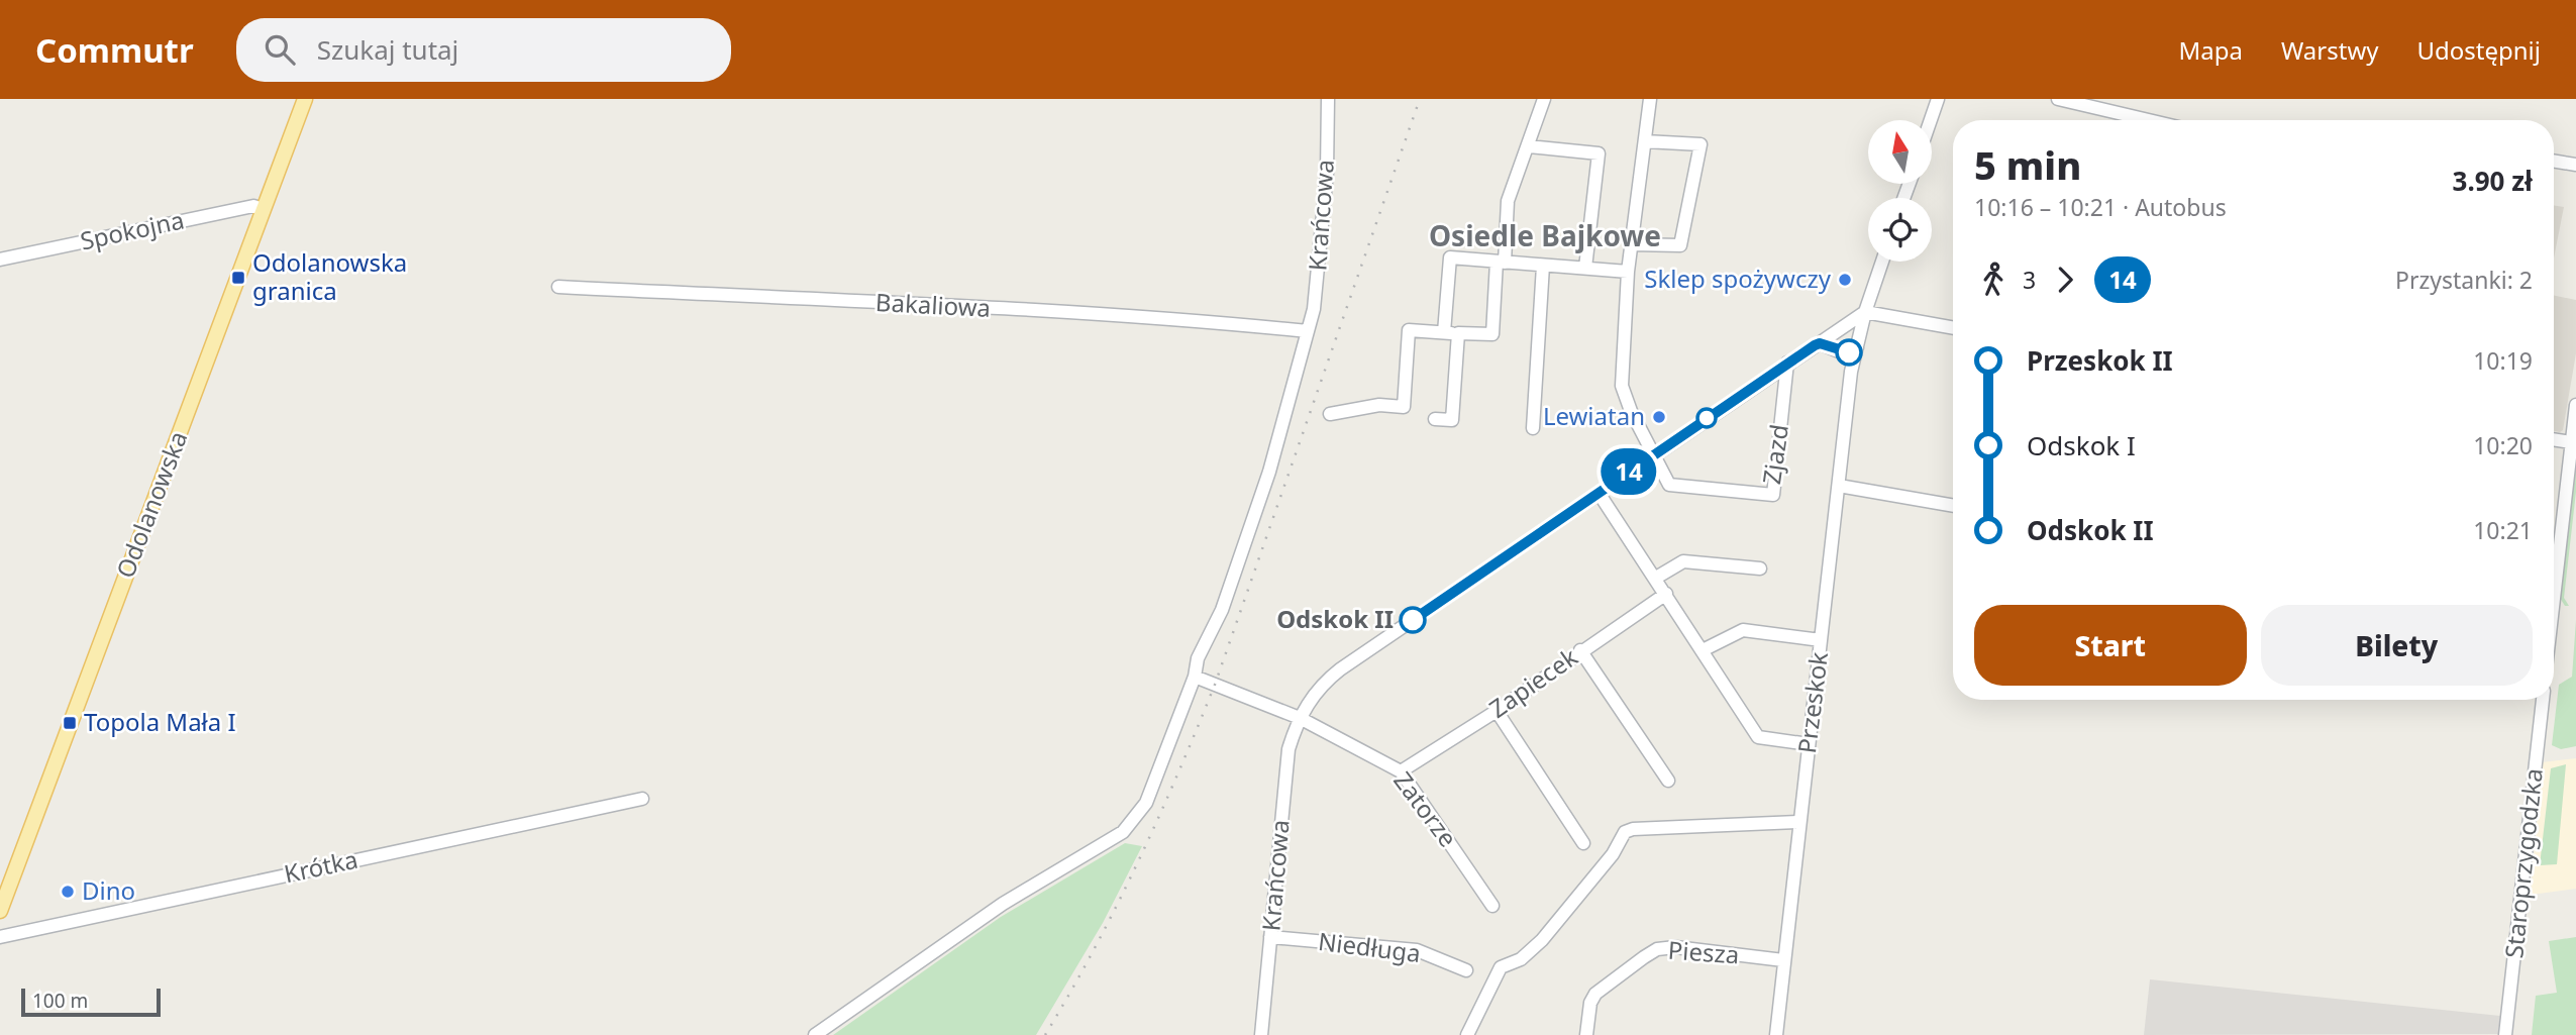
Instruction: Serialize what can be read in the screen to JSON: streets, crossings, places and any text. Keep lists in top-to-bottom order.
{
  "streets": {
    "main road": ["Odolanowska"],
    "street": [
      "Krańcowa",
      "Spokojna",
      "Bakaliowa",
      "Zjazd",
      "Zapiecek",
      "Przeskok",
      "Zatorze",
      "Staroprzygodzka",
      "Krótka",
      "Niedługa",
      "Piesza"
    ]
  },
  "crossings": [
    ["Krańcowa", "Bakaliowa"],
    ["Krańcowa", "Zjazd"],
    ["Krańcowa", "Przeskok"],
    ["Krańcowa", "Zatorze"],
    ["Krańcowa", "Niedługa"],
    ["Spokojna", "Odolanowska"],
    ["Zapiecek", "Zatorze"],
    ["Przeskok", "Piesza"]
  ],
  "districts": ["Osiedle Bajkowe"],
  "places": {
    "transit": ["Odolanowska granica", "Topola Mała I"],
    "other": [
      "Sklep spożywczy",
      "Lewiatan",
      "Odskok II",
      "Dino"
    ]
  },
  "lines": ["bus line 14"],
  "scale_bar": "100 m",
  "north": "top",
  "page": {
    "header": "Commutr",
    "search": "Szukaj tutaj",
    "nav": ["Mapa", "Warstwy", "Udostępnij"],
    "on_map": "14",
    "heading": ["5 min", "10:16 – 10:21 · Autobus", "3.90 zł"],
    "legs": ["3", "14", "Przystanki: 2"],
    "list": [
      {
        "name": "Przeskok II",
        "value": "10:19"
      },
      {
        "name": "Odskok I",
        "value": "10:20"
      },
      {
        "name": "Odskok II",
        "value": "10:21"
      }
    ],
    "buttons": ["Start", "Bilety"],
    "scale": "100 m"
  }
}
